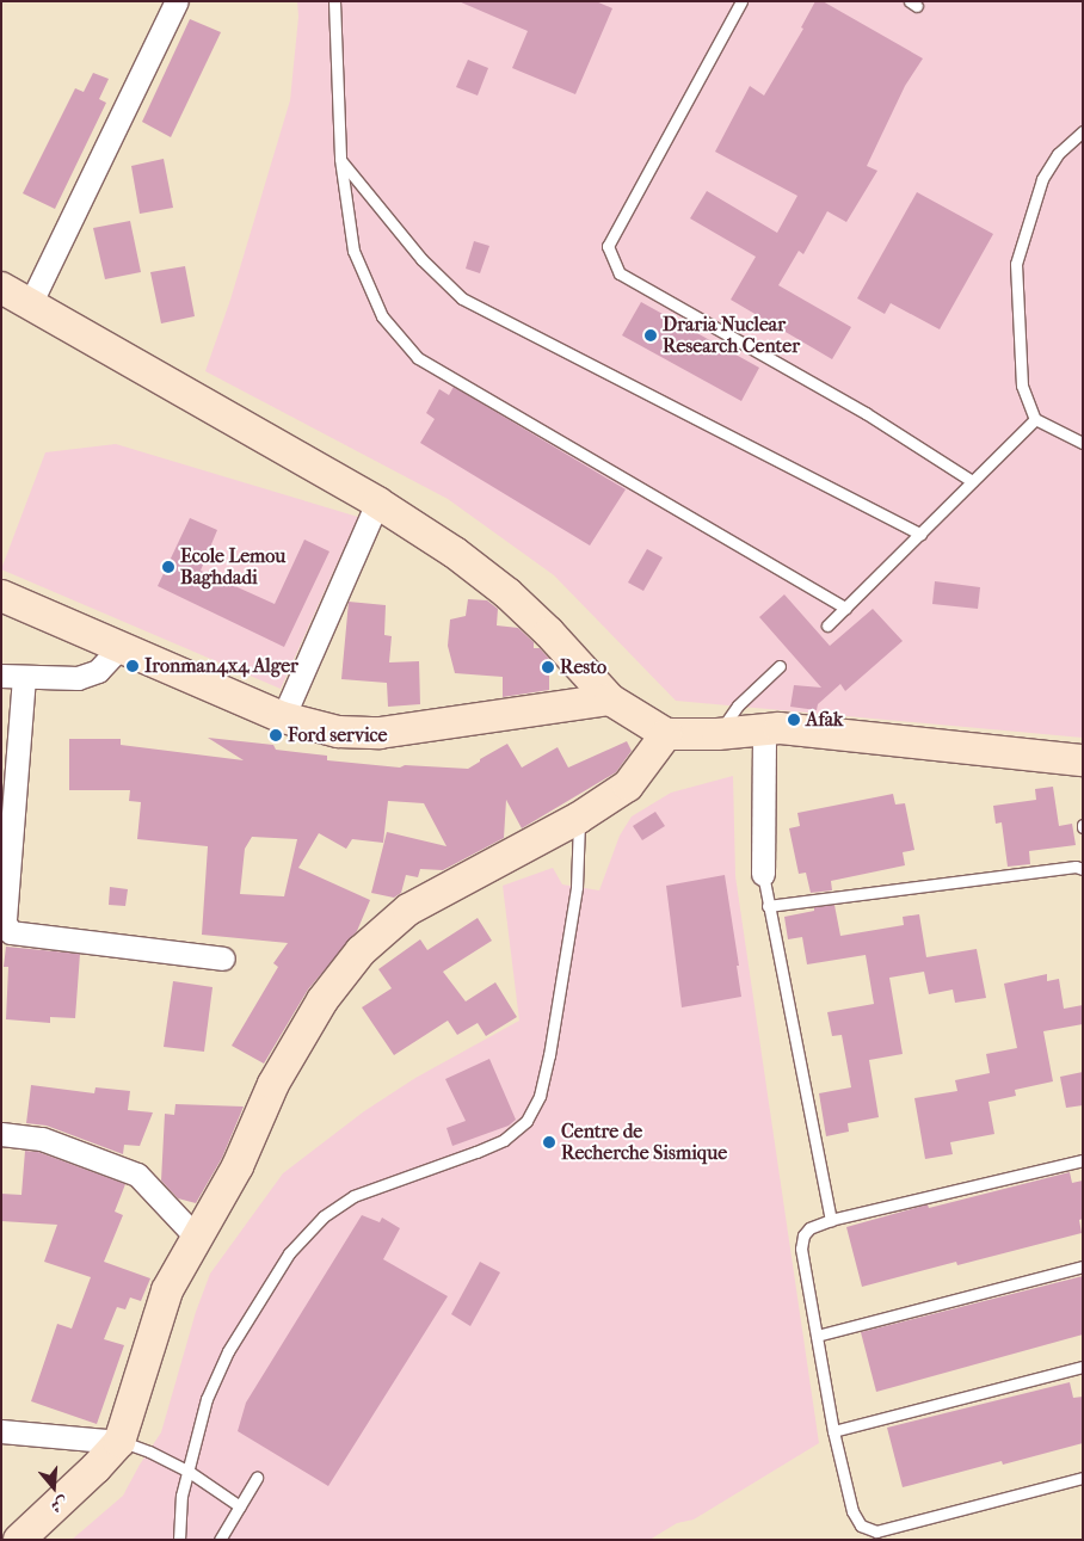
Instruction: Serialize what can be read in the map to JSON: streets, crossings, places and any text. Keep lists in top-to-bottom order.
{
  "places": [
    "Draria Nuclear Research Center",
    "Ecole Lemou Baghdadi",
    "Ironman4x4 Alger",
    "Resto",
    "Afak",
    "Ford service",
    "Centre de Recherche Sismique"
  ],
  "north": "bottom"
}
